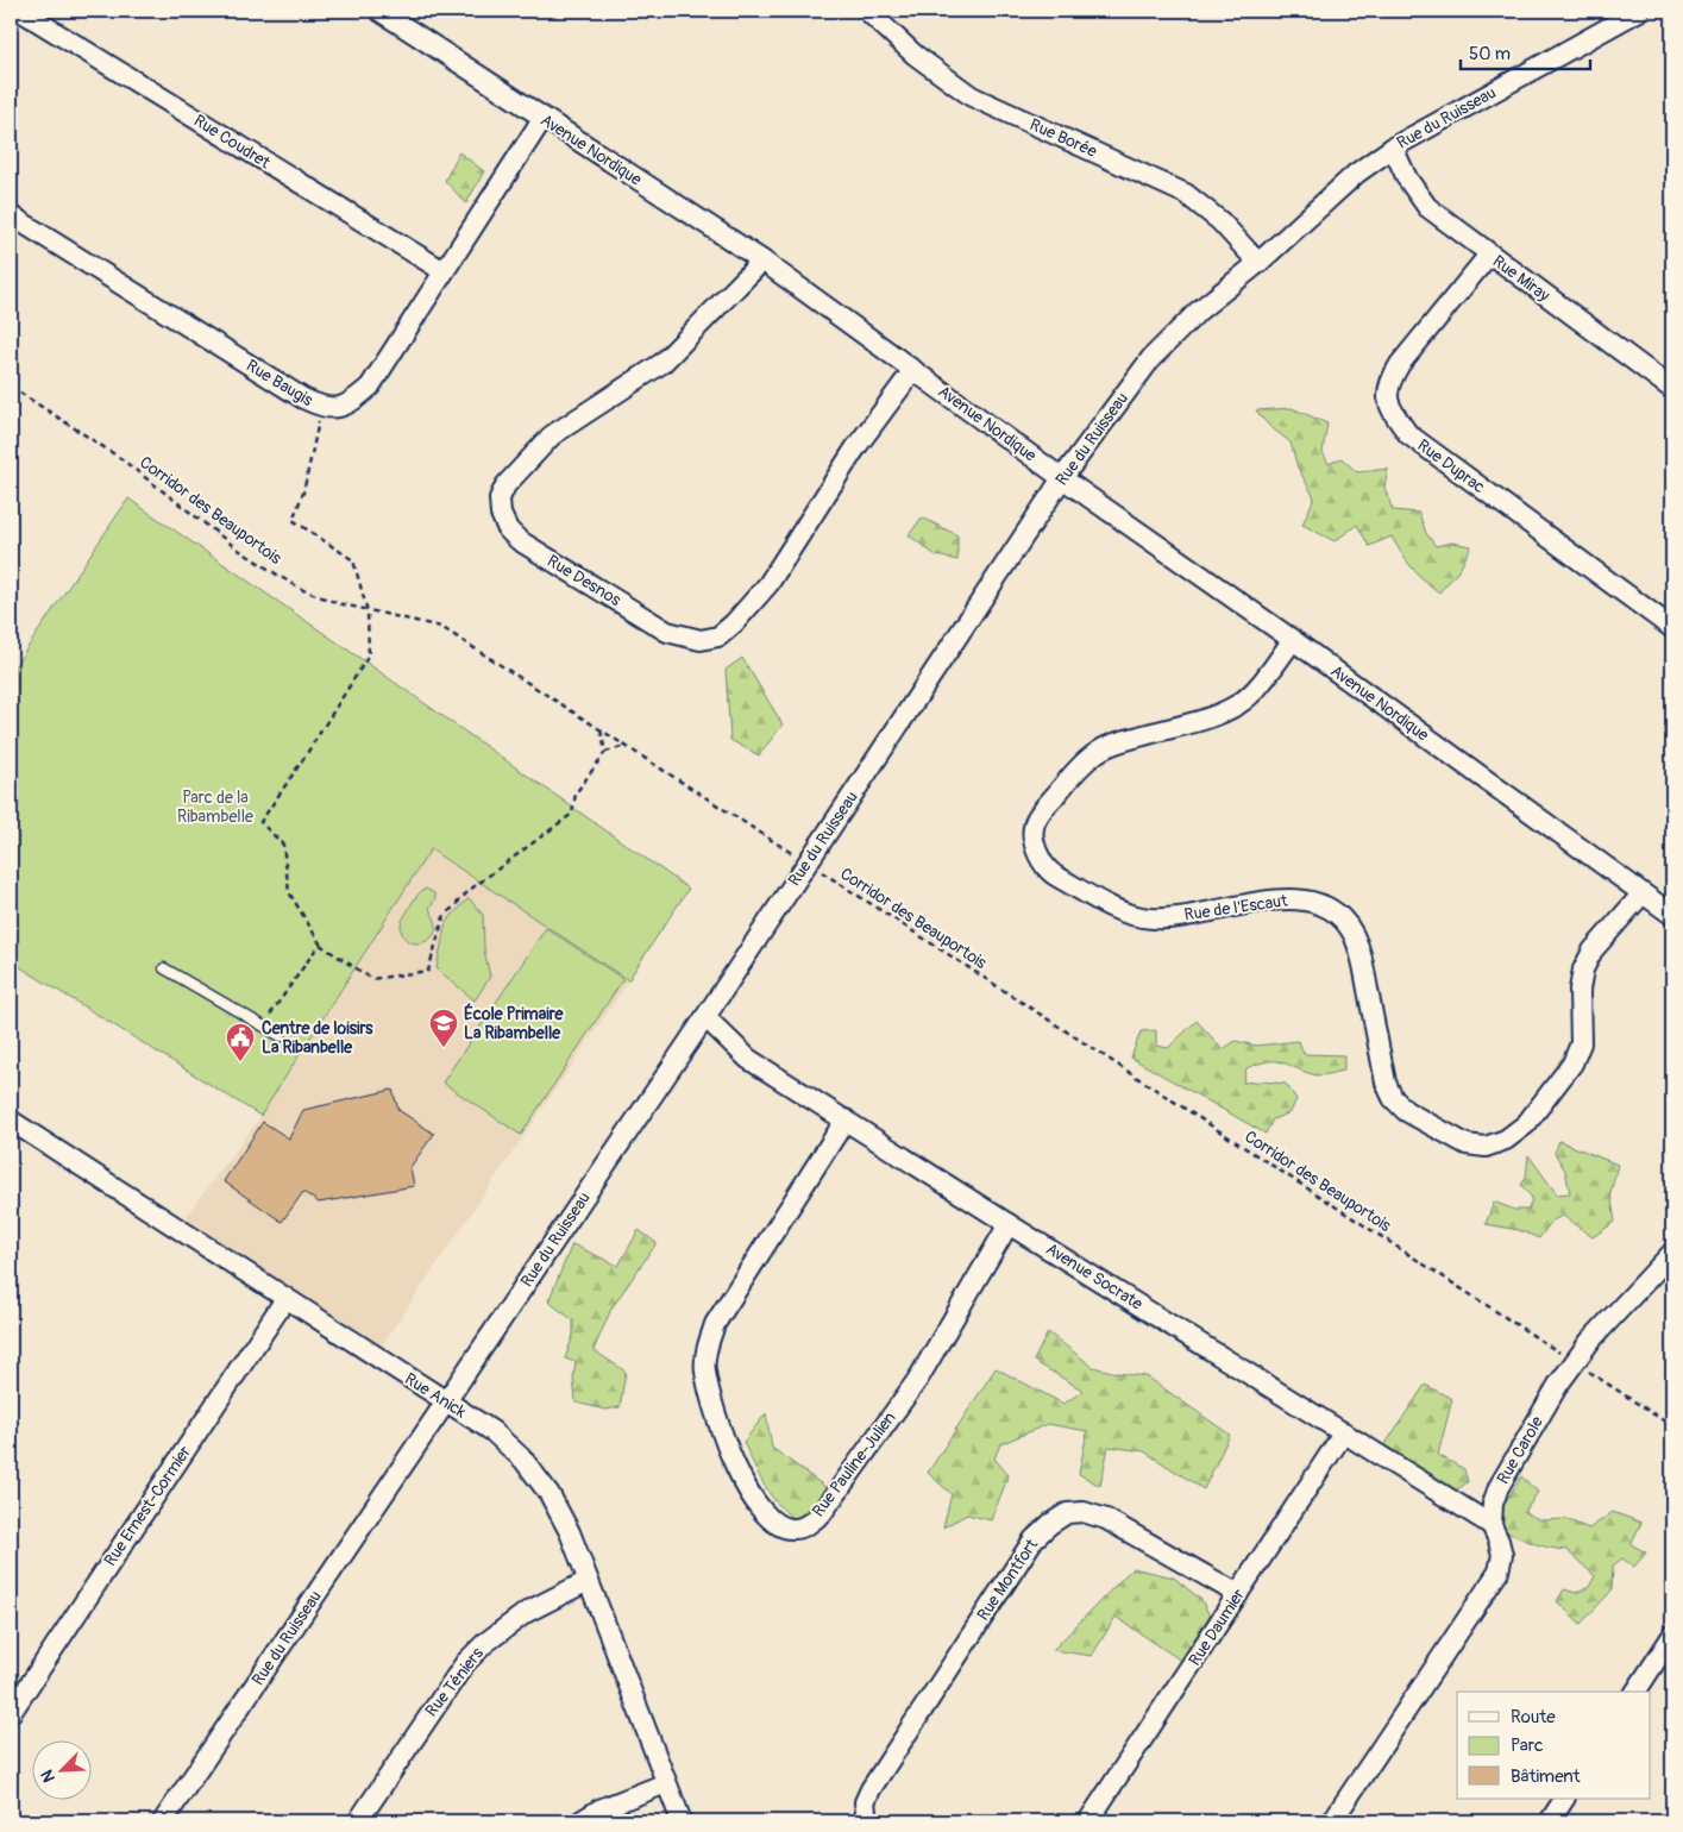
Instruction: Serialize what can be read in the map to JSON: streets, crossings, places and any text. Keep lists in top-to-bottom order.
{
  "streets": {
    "street": [
      "Rue du Ruisseau",
      "Rue Borée",
      "Rue Coudret",
      "Avenue Nordique",
      "Rue Miray",
      "Rue Baugis",
      "Rue Duprac",
      "Rue Desnos",
      "Rue de l'Escaut",
      "Avenue Socrate",
      "Rue Anick",
      "Rue Carole",
      "Rue Pauline-Julien",
      "Rue Ernest-Cormier",
      "Rue Montfort",
      "Rue Daumier",
      "Rue Téniers"
    ],
    "path": ["Corridor des Beauportois"]
  },
  "crossings": [
    ["Rue du Ruisseau", "Rue Borée"],
    ["Rue du Ruisseau", "Avenue Nordique"],
    ["Rue du Ruisseau", "Rue Miray"],
    ["Rue du Ruisseau", "Corridor des Beauportois"],
    ["Rue du Ruisseau", "Avenue Socrate"],
    ["Rue du Ruisseau", "Rue Anick"],
    ["Rue Coudret", "Rue Baugis"],
    ["Avenue Nordique", "Rue Baugis"],
    ["Avenue Nordique", "Rue Desnos"],
    ["Avenue Nordique", "Rue de l'Escaut"],
    ["Rue Miray", "Rue Duprac"],
    ["Corridor des Beauportois", "Rue Carole"],
    ["Avenue Socrate", "Rue Carole"],
    ["Avenue Socrate", "Rue Pauline-Julien"],
    ["Avenue Socrate", "Rue Daumier"],
    ["Rue Anick", "Rue Ernest-Cormier"],
    ["Rue Anick", "Rue Téniers"],
    ["Rue Montfort", "Rue Daumier"]
  ],
  "parks": ["Parc de la Ribambelle"],
  "places": {
    "school or university": ["École Primaire La Ribambelle"],
    "public building": ["Centre de loisirs La Ribanbelle"]
  },
  "legend": ["Route", "Parc", "Bâtiment"],
  "scale_bar": "50 m",
  "north": "bottom left"
}
